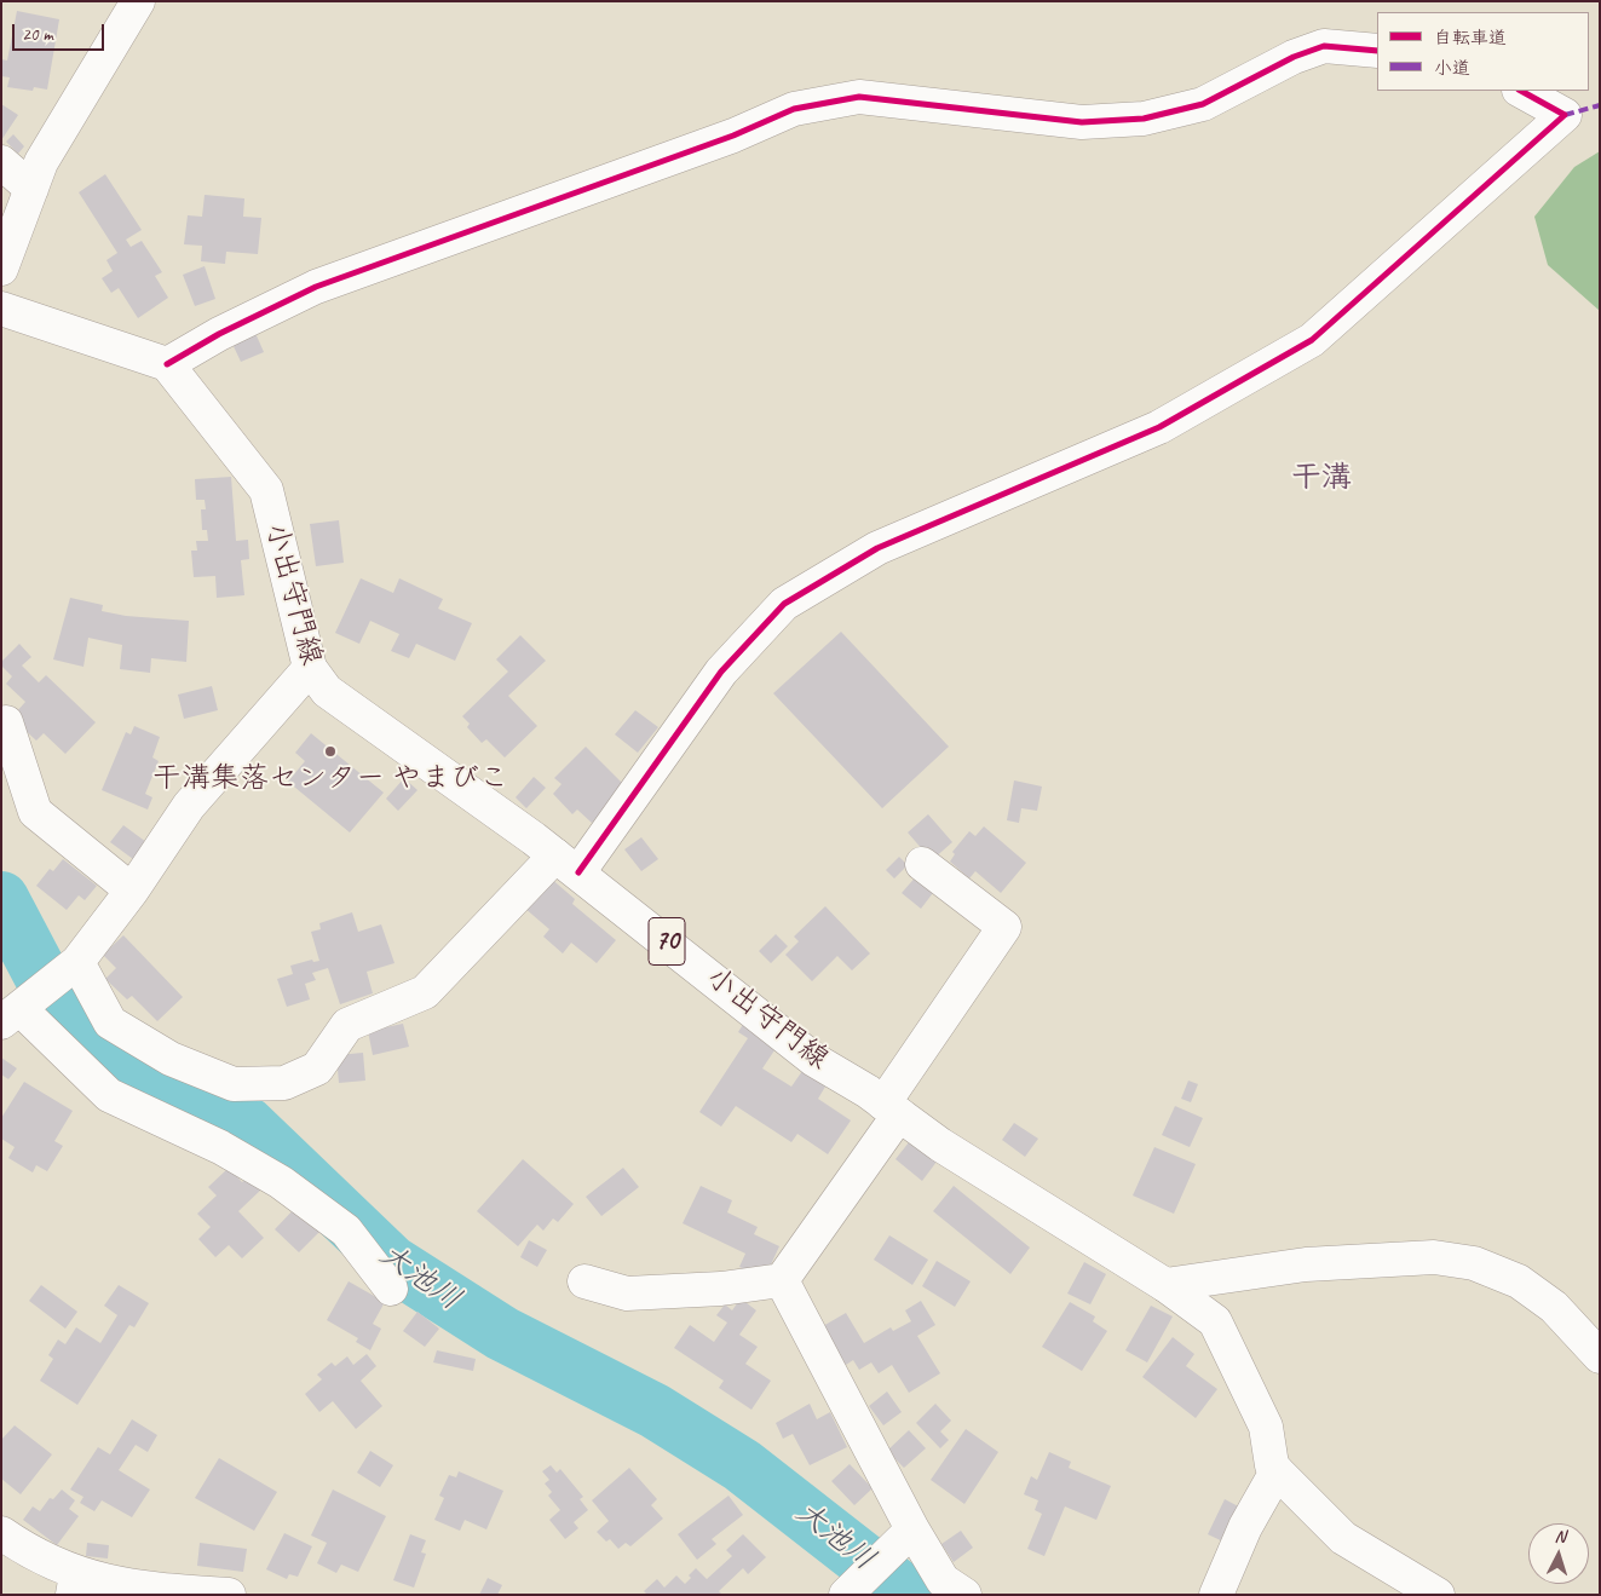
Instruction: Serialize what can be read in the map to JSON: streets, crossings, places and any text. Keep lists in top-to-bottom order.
{
  "streets": {
    "street": ["小出守門線", "70"]
  },
  "districts": ["干溝"],
  "water": ["大池川"],
  "places": ["干溝集落センター やまびこ"],
  "legend": ["自転車道", "小道"],
  "scale_bar": "20 m",
  "north": "top"
}
